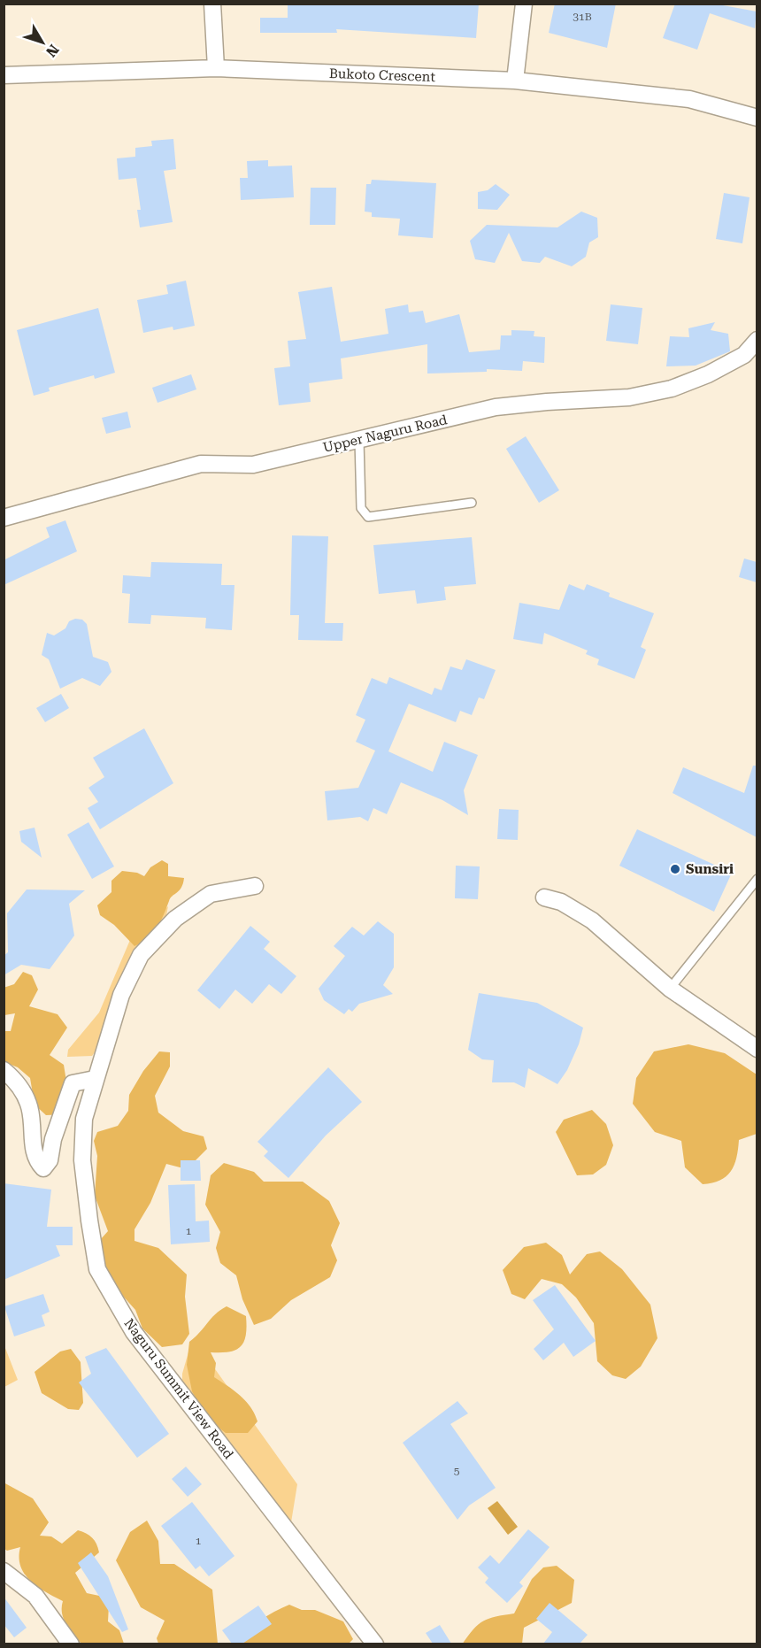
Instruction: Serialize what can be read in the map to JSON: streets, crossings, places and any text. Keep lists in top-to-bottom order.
{
  "streets": {
    "street": ["Bukoto Crescent", "Upper Naguru Road", "Naguru Summit View Road"]
  },
  "places": ["Sunsiri"],
  "house_numbers": [
    "31B",
    "1",
    "5",
    "1"
  ],
  "north": "bottom right"
}
